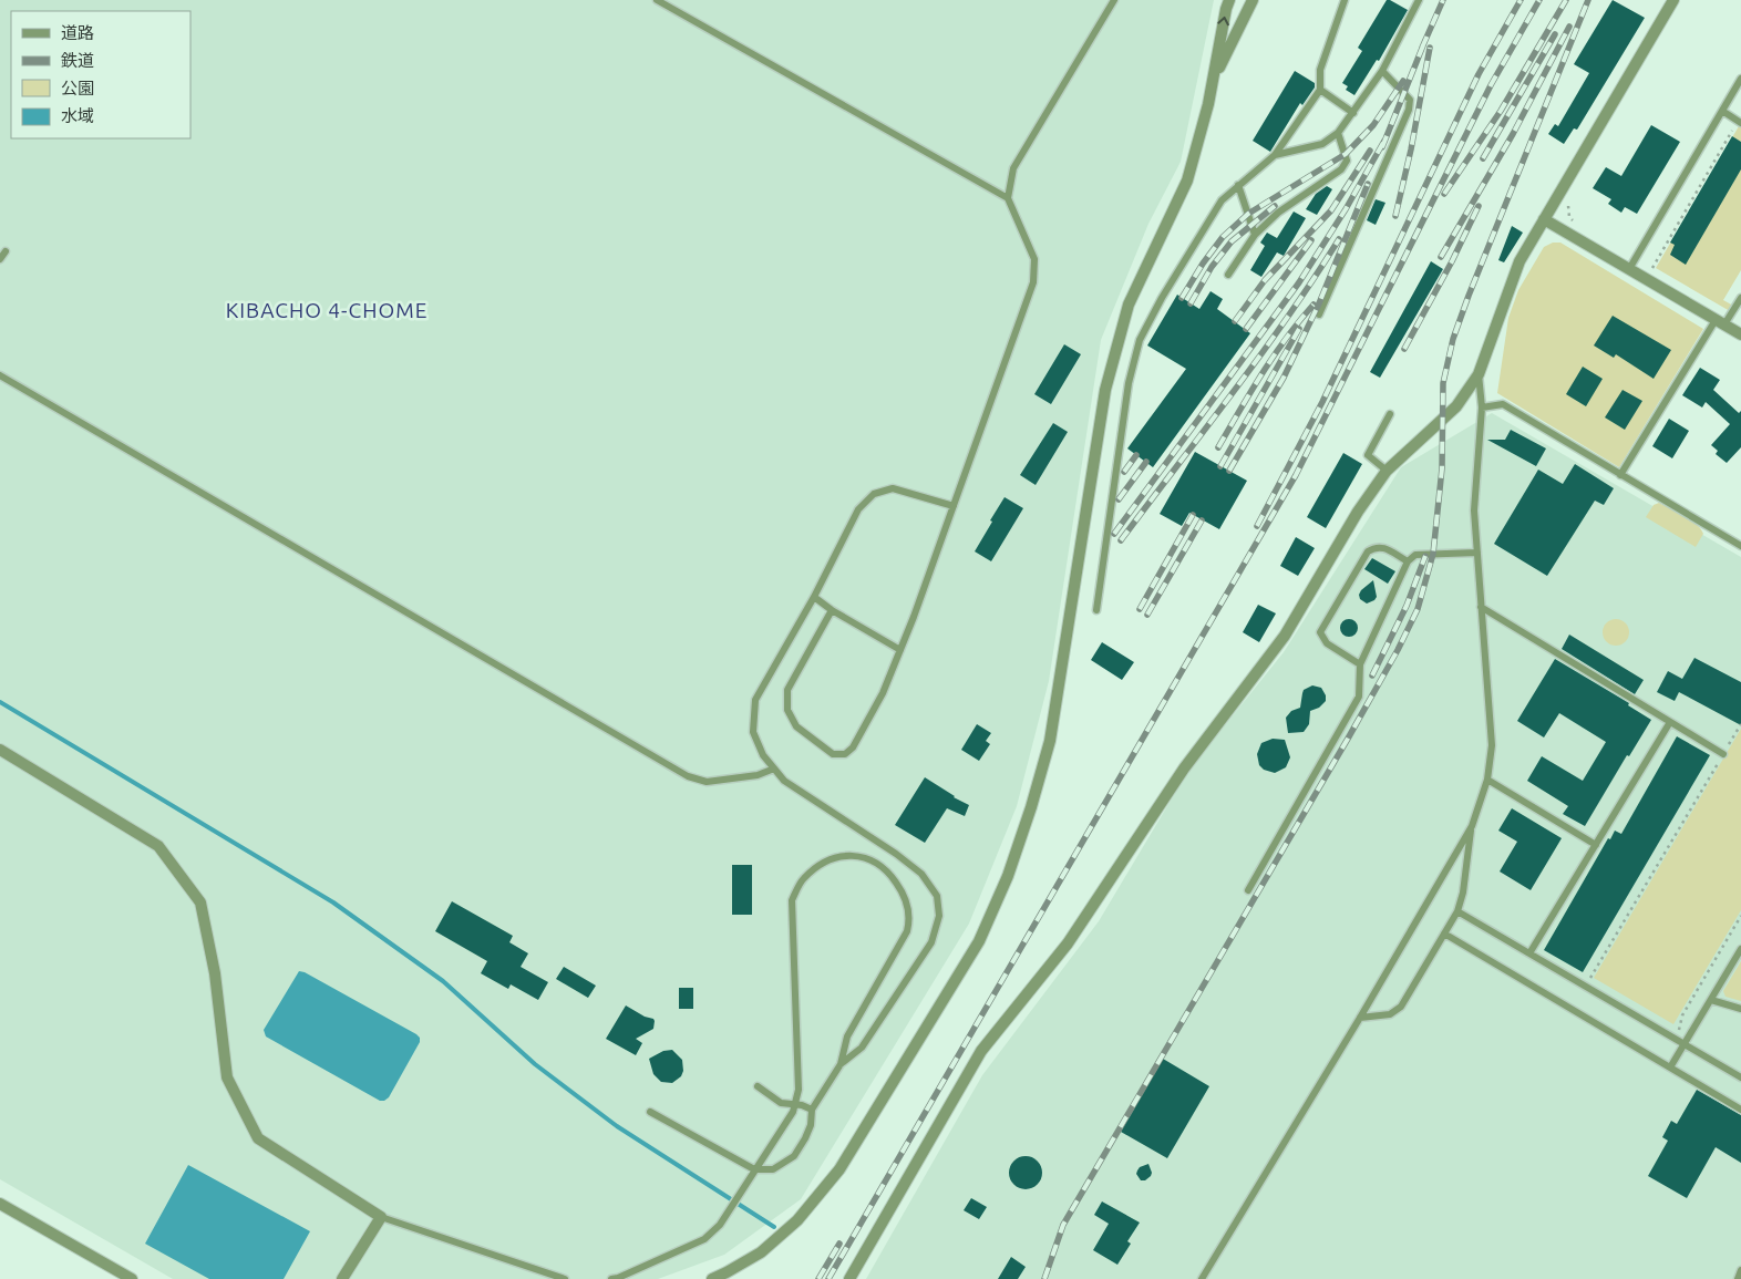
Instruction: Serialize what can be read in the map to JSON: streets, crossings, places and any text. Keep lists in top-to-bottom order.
{
  "districts": ["KIBACHO 4-CHOME"],
  "legend": [
    "道路",
    "鉄道",
    "公園",
    "水域"
  ]
}
